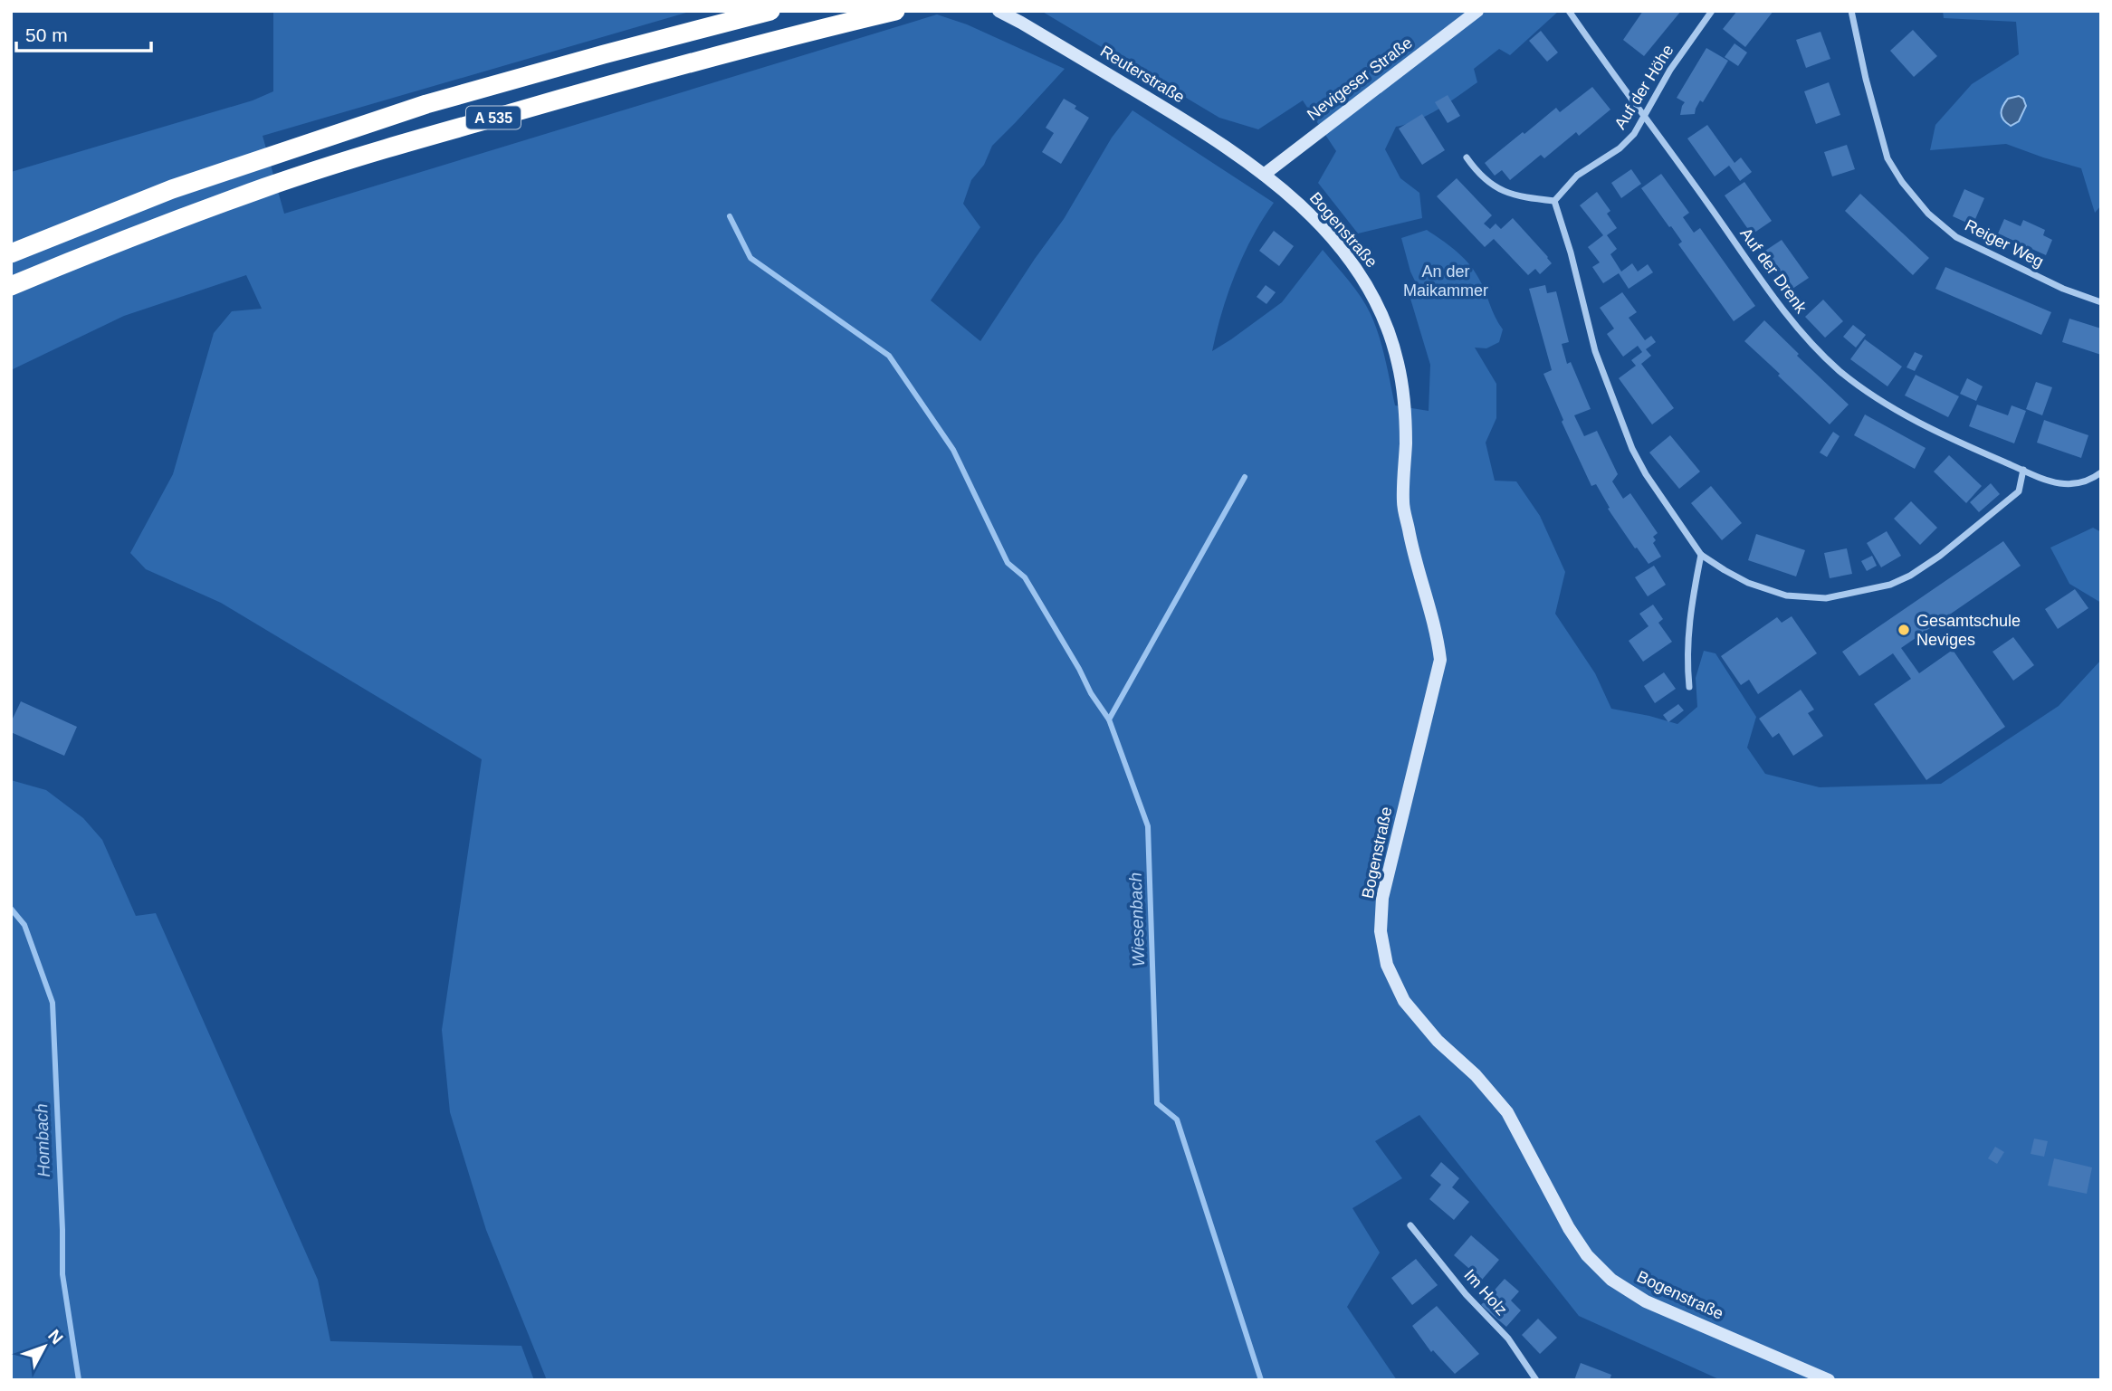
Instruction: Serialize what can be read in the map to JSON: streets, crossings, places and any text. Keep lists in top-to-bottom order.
{
  "streets": {
    "highway": ["A 535"],
    "main road": ["Reuterstraße", "Nevigeser Straße", "Bogenstraße"],
    "street": [
      "Auf der Höhe",
      "Reiger Weg",
      "Auf der Drenk",
      "Im Holz"
    ]
  },
  "crossings": [
    ["Reuterstraße", "Nevigeser Straße"],
    ["Reuterstraße", "Bogenstraße"],
    ["Nevigeser Straße", "Bogenstraße"],
    ["Auf der Höhe", "Auf der Drenk"]
  ],
  "water": ["Wiesenbach", "Hombach"],
  "parks": ["An der Maikammer"],
  "places": ["Gesamtschule Neviges"],
  "scale_bar": "50 m",
  "north": "top right"
}
